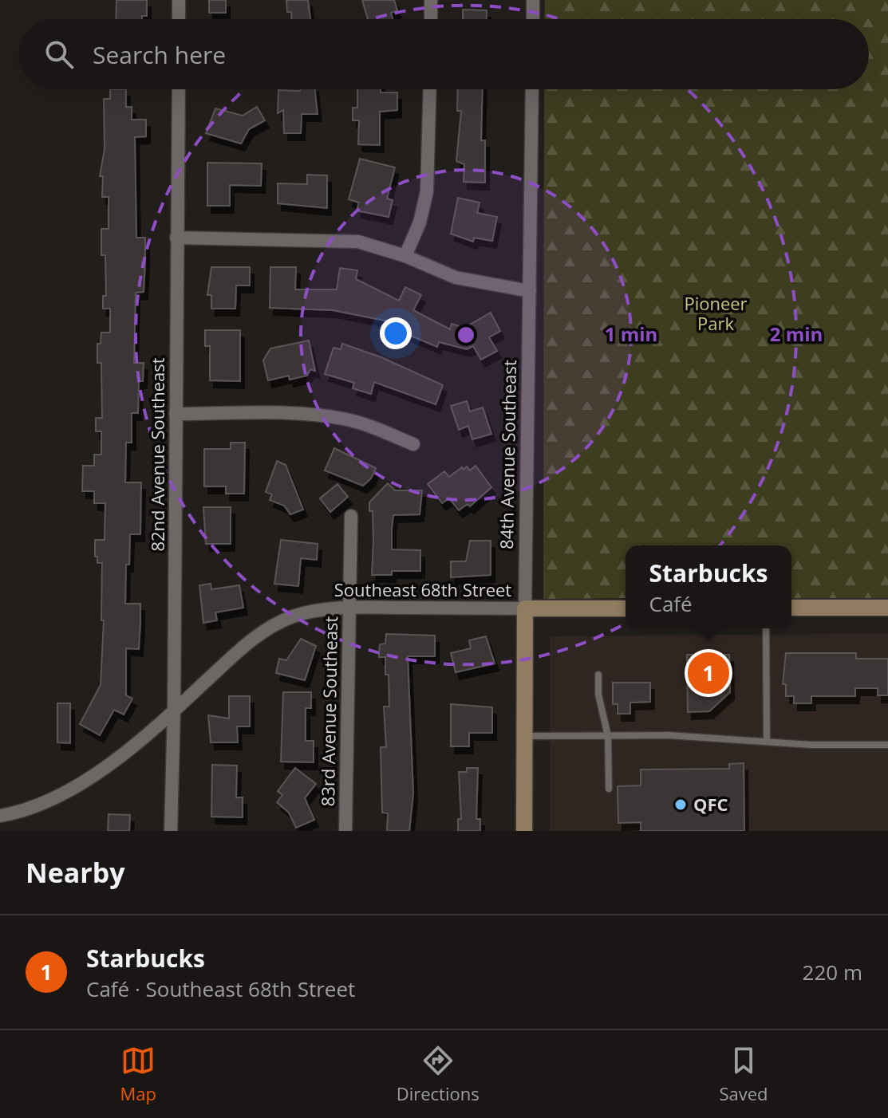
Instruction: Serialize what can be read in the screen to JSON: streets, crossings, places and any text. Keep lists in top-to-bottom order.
{
  "streets": {
    "street": [
      "82nd Avenue Southeast",
      "84th Avenue Southeast",
      "Southeast 68th Street",
      "83rd Avenue Southeast"
    ]
  },
  "crossings": [
    ["82nd Avenue Southeast", "Southeast 68th Street"],
    ["84th Avenue Southeast", "Southeast 68th Street"],
    ["Southeast 68th Street", "83rd Avenue Southeast"]
  ],
  "parks": ["Pioneer Park"],
  "places": ["QFC"],
  "page": {
    "search": "Search here",
    "popup": ["Starbucks", "Café"],
    "pins": "1",
    "heading": "Nearby",
    "list": [
      {
        "mark": "1",
        "name": "Starbucks",
        "note": "Café · Southeast 68th Street",
        "value": "220 m"
      }
    ],
    "nav": ["Map", "Directions", "Saved"]
  },
  "rings": ["1 min", "2 min"]
}
